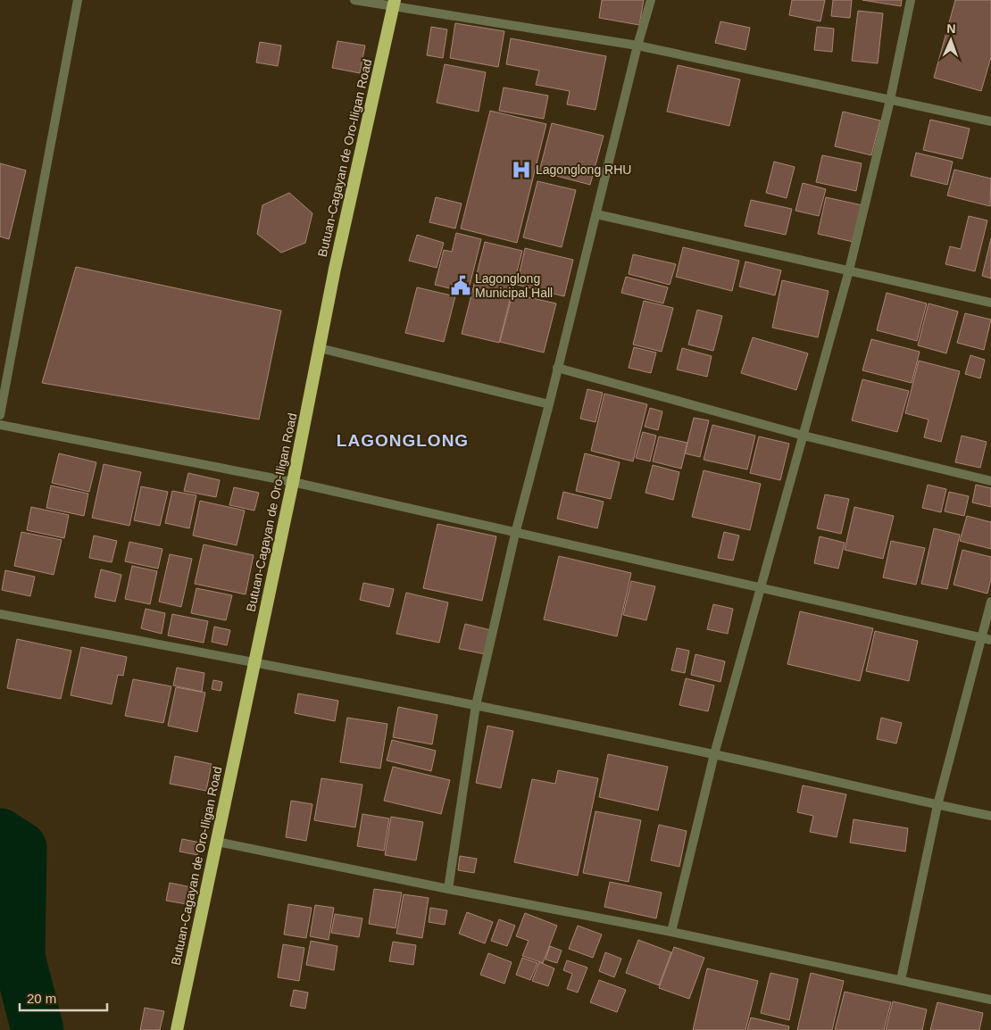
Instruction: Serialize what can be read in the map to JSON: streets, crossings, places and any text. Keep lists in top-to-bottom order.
{
  "streets": {
    "highway": ["Butuan-Cagayan de Oro-Iligan Road"]
  },
  "districts": ["LAGONGLONG"],
  "places": {
    "hospital": ["Lagonglong RHU"],
    "public building": ["Lagonglong Municipal Hall"]
  },
  "scale_bar": "20 m",
  "north": "top"
}
